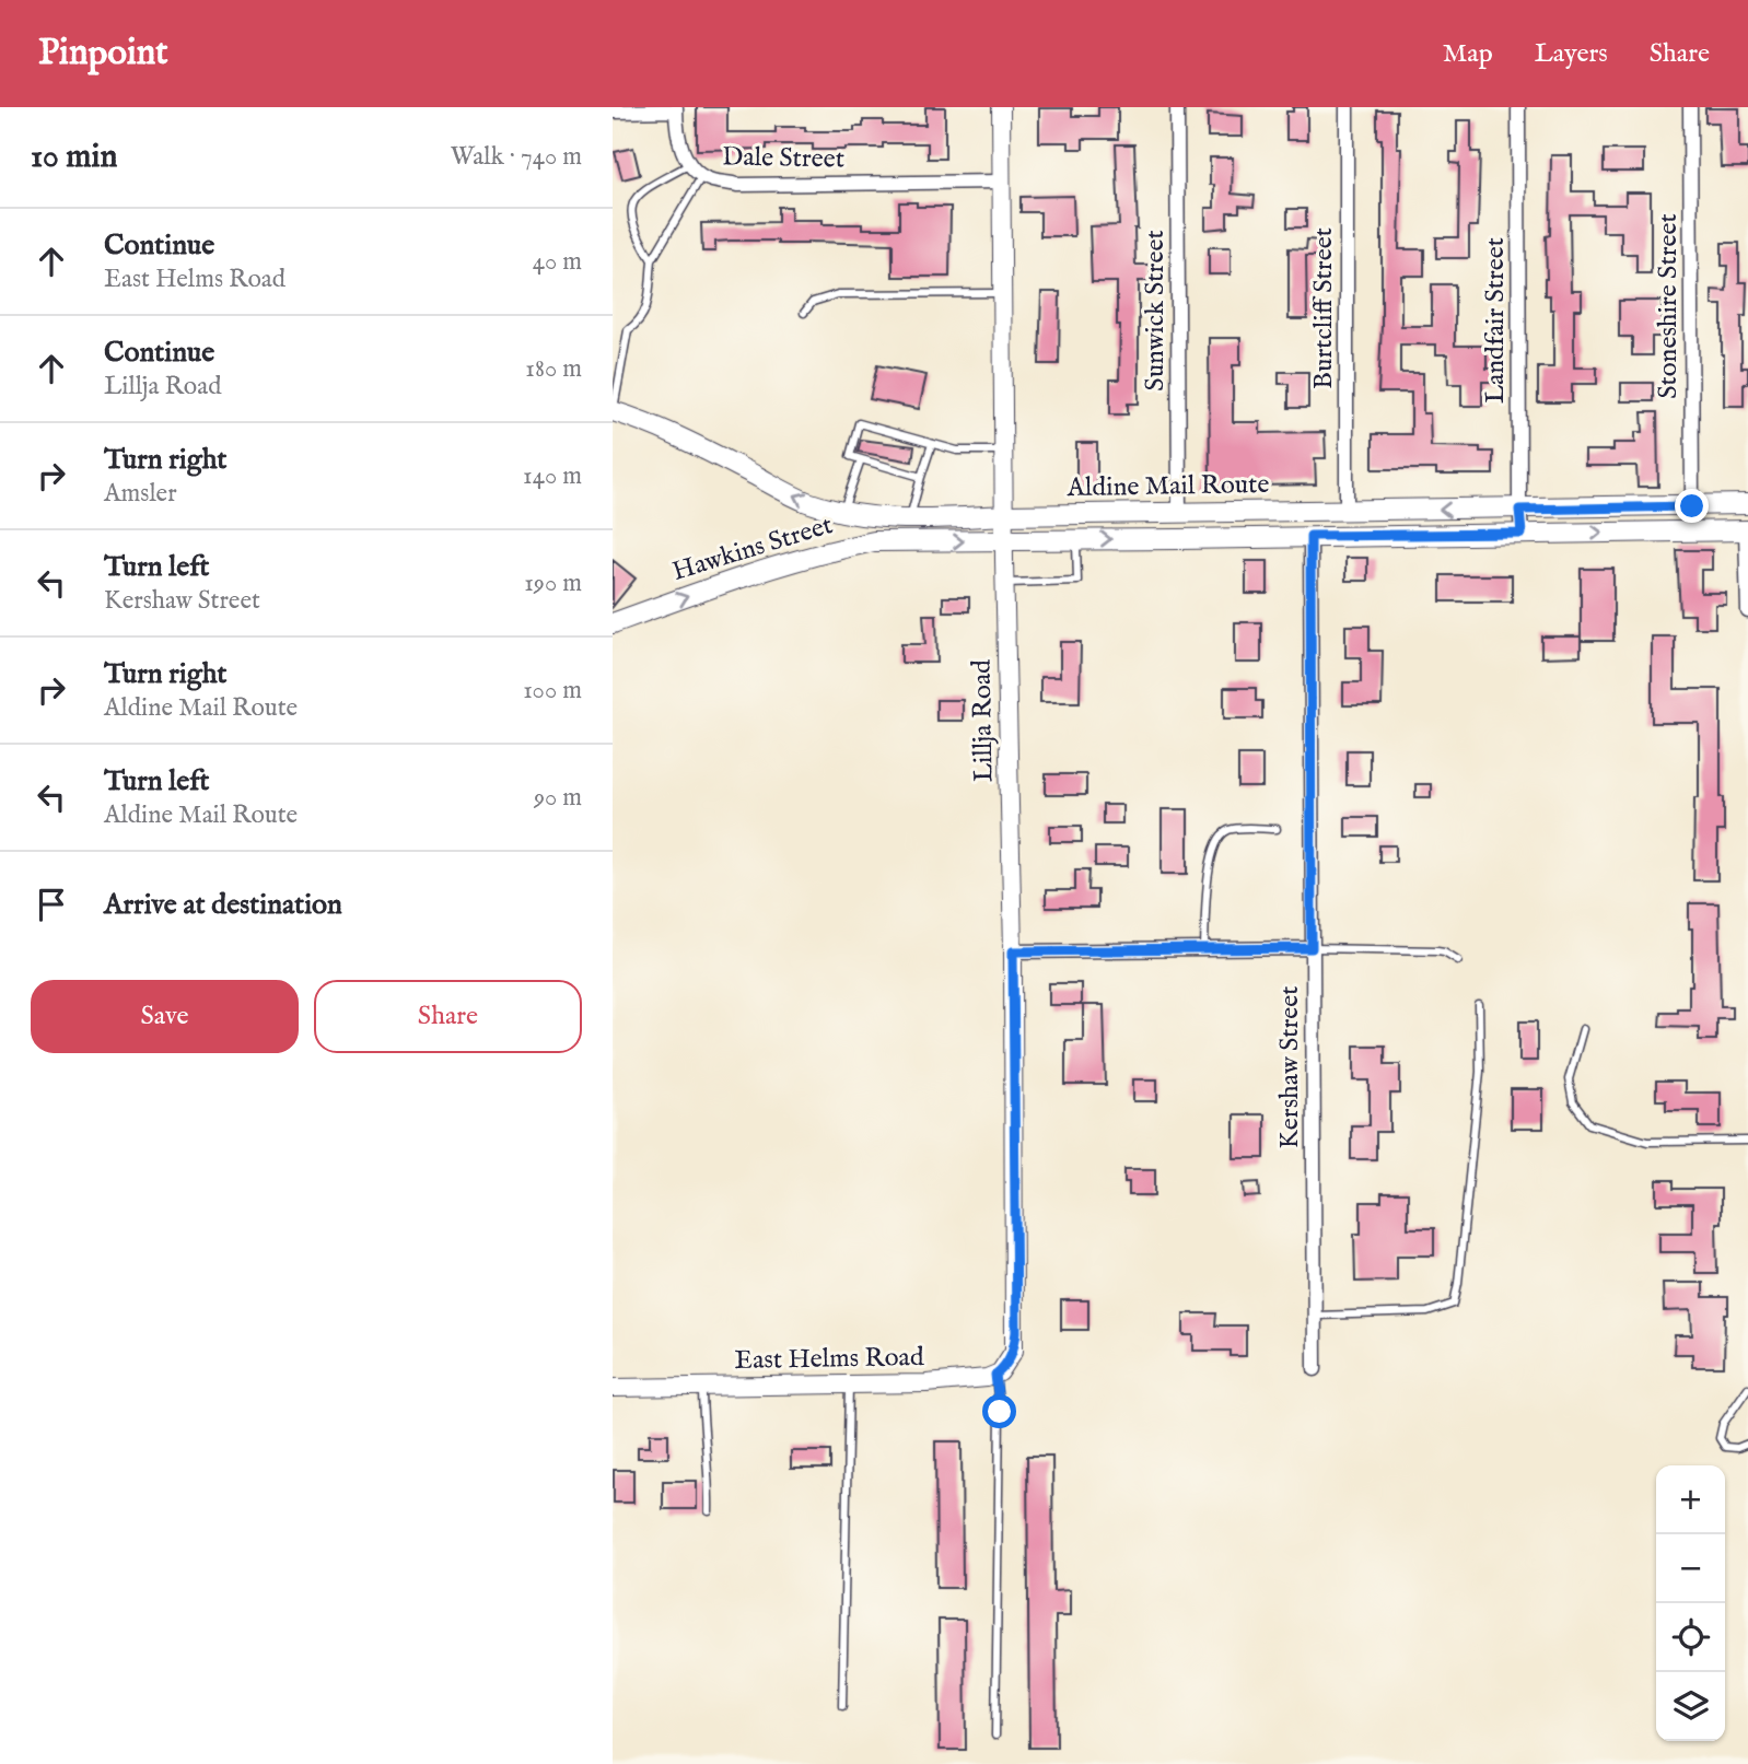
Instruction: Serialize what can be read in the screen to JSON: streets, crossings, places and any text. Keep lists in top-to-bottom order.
{
  "streets": {
    "main road": ["Aldine Mail Route", "Hawkins Street"],
    "street": [
      "Dale Street",
      "Stoneshire Street",
      "Burtcliff Street",
      "Sunwick Street",
      "Landfair Street",
      "Lillja Road",
      "Kershaw Street",
      "East Helms Road"
    ]
  },
  "crossings": [
    ["Dale Street", "Lillja Road"],
    ["Stoneshire Street", "Aldine Mail Route"],
    ["Burtcliff Street", "Aldine Mail Route"],
    ["Sunwick Street", "Aldine Mail Route"],
    ["Landfair Street", "Aldine Mail Route"],
    ["Aldine Mail Route", "Hawkins Street"],
    ["Aldine Mail Route", "Lillja Road"],
    ["Aldine Mail Route", "Kershaw Street"],
    ["Lillja Road", "East Helms Road"]
  ],
  "one_way": ["Hawkins Street"],
  "page": {
    "header": "Pinpoint",
    "nav": ["Map", "Layers", "Share"],
    "heading": ["10 min", "Walk · 740 m"],
    "list": [
      ["Continue", "East Helms Road", "40 m"],
      ["Continue", "Lillja Road", "180 m"],
      ["Turn right", "Amsler", "140 m"],
      ["Turn left", "Kershaw Street", "190 m"],
      ["Turn right", "Aldine Mail Route", "100 m"],
      ["Turn left", "Aldine Mail Route", "90 m"],
      "Arrive at destination"
    ],
    "buttons": ["Save", "Share"],
    "map_buttons": ["+", "−"]
  }
}
